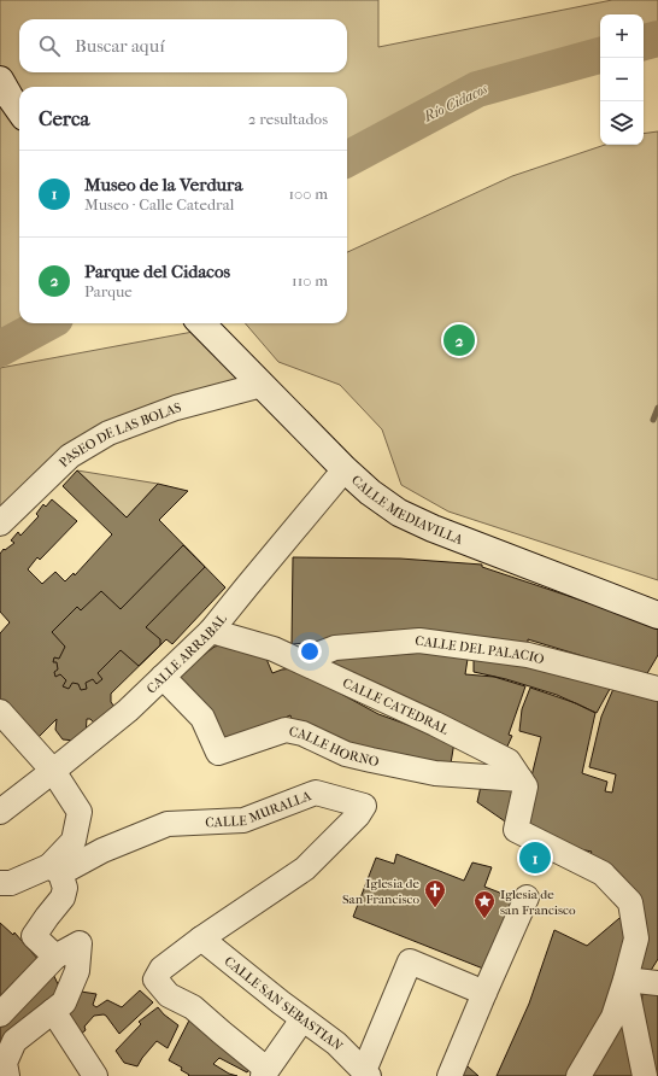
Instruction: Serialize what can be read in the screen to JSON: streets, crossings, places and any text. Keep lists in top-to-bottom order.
{
  "streets": {
    "street": [
      "PASEO DE LAS BOLAS",
      "CALLE MEDIAVILLA",
      "CALLE DEL PALACIO",
      "CALLE ARRABAL",
      "CALLE CATEDRAL",
      "CALLE HORNO",
      "CALLE MURALLA",
      "CALLE SAN SEBASTIAN"
    ]
  },
  "crossings": [
    ["PASEO DE LAS BOLAS", "CALLE MEDIAVILLA"],
    ["CALLE MEDIAVILLA", "CALLE ARRABAL"],
    ["CALLE DEL PALACIO", "CALLE CATEDRAL"],
    ["CALLE ARRABAL", "CALLE CATEDRAL"],
    ["CALLE ARRABAL", "CALLE HORNO"],
    ["CALLE CATEDRAL", "CALLE HORNO"],
    ["CALLE MURALLA", "CALLE SAN SEBASTIAN"]
  ],
  "water": ["Río Cidacos"],
  "places": {
    "church": ["Iglesia de San Francisco"],
    "place": ["Iglesia de san Francisco"]
  },
  "page": {
    "map_buttons": ["+", "−"],
    "search": "Buscar aquí",
    "heading": ["Cerca", "2 resultados"],
    "list": [
      {
        "mark": "1",
        "name": "Museo de la Verdura",
        "note": "Museo · Calle Catedral",
        "value": "100 m"
      },
      {
        "mark": "2",
        "name": "Parque del Cidacos",
        "note": "Parque",
        "value": "110 m"
      }
    ],
    "pins": ["2", "1"]
  }
}
